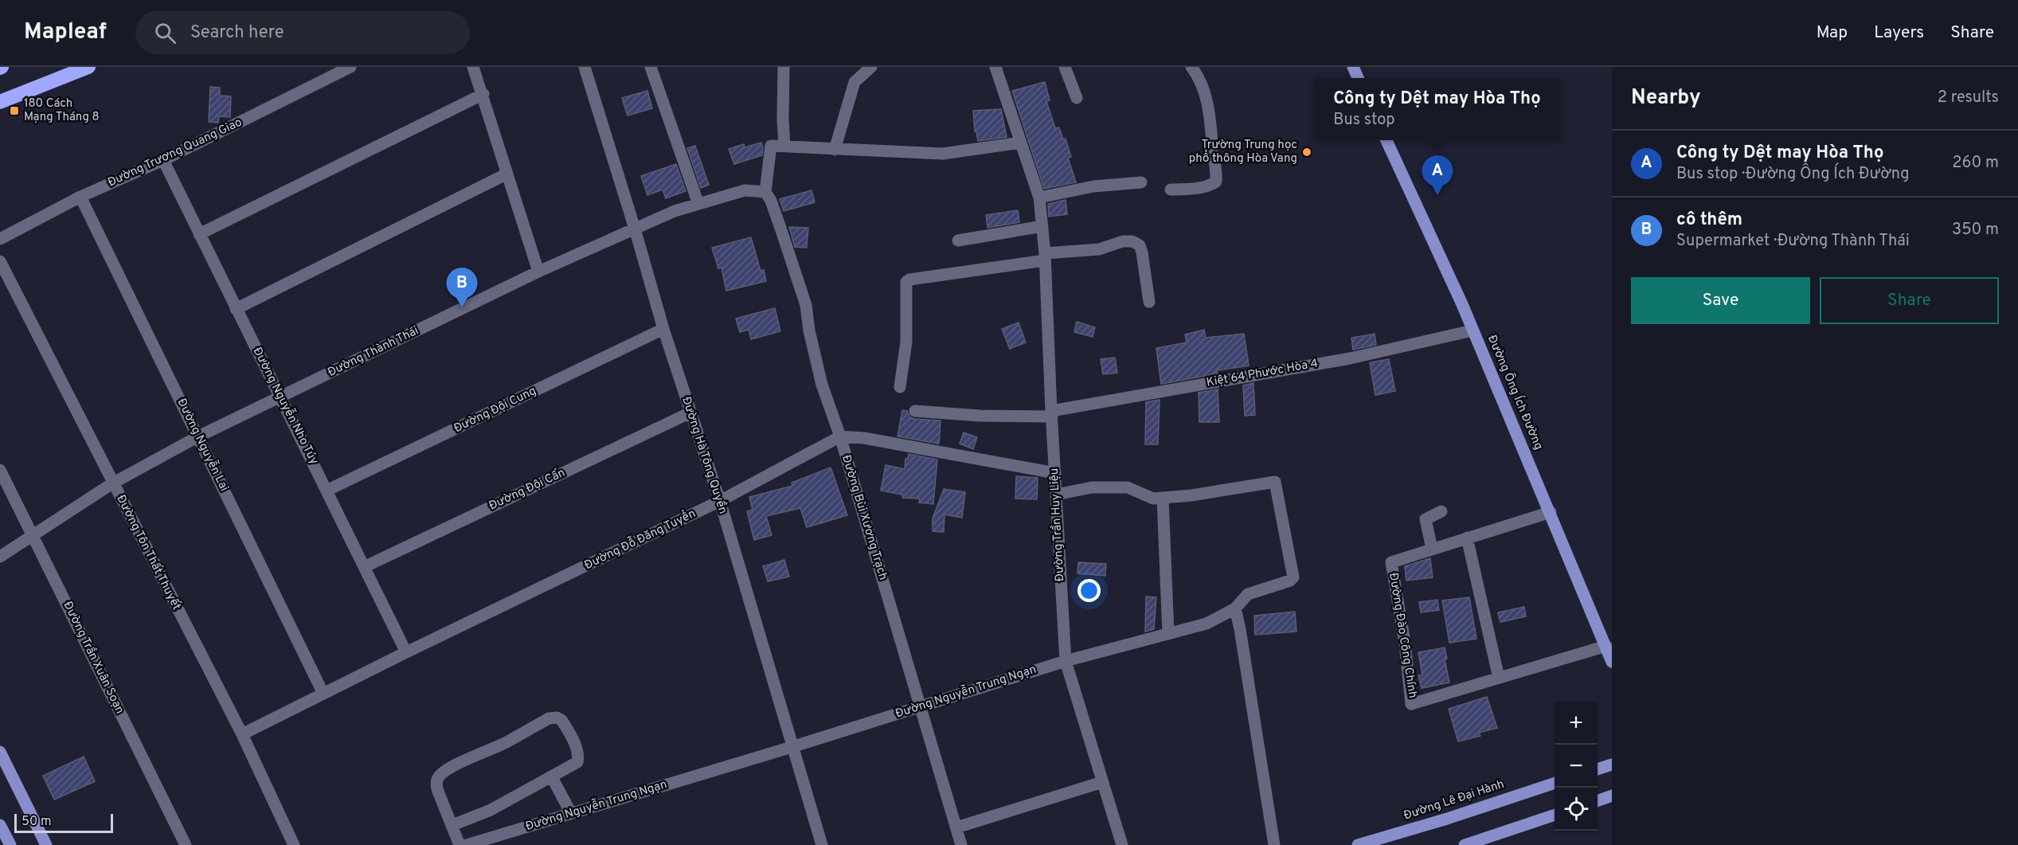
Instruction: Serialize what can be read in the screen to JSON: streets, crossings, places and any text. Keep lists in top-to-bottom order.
{
  "streets": {
    "main road": ["Đường Ông Ích Đường", "Đường Lê Đại Hành"],
    "street": [
      "Đường Trương Quang Giao",
      "Đường Thành Thái",
      "Kiệt 64 Phước Hòa 4",
      "Đường Nguyễn Nho Túy",
      "Đường Đội Cung",
      "Đường Nguyễn Lai",
      "Đường Hà Tông Quyền",
      "Đường Đội Cấn",
      "Đường Bùi Xương Trạch",
      "Đường Trần Huy Liệu",
      "Đường Đỗ Đăng Tuyển",
      "Đường Tôn Thất Thuyết",
      "Đường Đào Công Chính",
      "Đường Trần Xuân Soạn",
      "Đường Nguyễn Trung Ngạn"
    ]
  },
  "crossings": [
    ["Đường Trương Quang Giao", "Đường Nguyễn Nho Túy"],
    ["Đường Trương Quang Giao", "Đường Nguyễn Lai"],
    ["Đường Thành Thái", "Đường Nguyễn Nho Túy"],
    ["Đường Thành Thái", "Đường Nguyễn Lai"],
    ["Đường Thành Thái", "Đường Hà Tông Quyền"],
    ["Đường Thành Thái", "Đường Bùi Xương Trạch"],
    ["Đường Thành Thái", "Đường Tôn Thất Thuyết"],
    ["Đường Thành Thái", "Đường Trần Xuân Soạn"],
    ["Kiệt 64 Phước Hòa 4", "Đường Ông Ích Đường"],
    ["Kiệt 64 Phước Hòa 4", "Đường Trần Huy Liệu"],
    ["Đường Ông Ích Đường", "Đường Đào Công Chính"],
    ["Đường Nguyễn Nho Túy", "Đường Đội Cung"],
    ["Đường Nguyễn Nho Túy", "Đường Đội Cấn"],
    ["Đường Nguyễn Nho Túy", "Đường Đỗ Đăng Tuyển"],
    ["Đường Đội Cung", "Đường Hà Tông Quyền"],
    ["Đường Nguyễn Lai", "Đường Đỗ Đăng Tuyển"],
    ["Đường Hà Tông Quyền", "Đường Đội Cấn"],
    ["Đường Hà Tông Quyền", "Đường Đỗ Đăng Tuyển"],
    ["Đường Hà Tông Quyền", "Đường Nguyễn Trung Ngạn"],
    ["Đường Bùi Xương Trạch", "Đường Đỗ Đăng Tuyển"],
    ["Đường Bùi Xương Trạch", "Đường Nguyễn Trung Ngạn"],
    ["Đường Trần Huy Liệu", "Đường Đỗ Đăng Tuyển"],
    ["Đường Trần Huy Liệu", "Đường Nguyễn Trung Ngạn"],
    ["Đường Đỗ Đăng Tuyển", "Đường Tôn Thất Thuyết"]
  ],
  "places": {
    "transit": ["180 Cách Mạng Tháng 8"],
    "other": ["Trường Trung học phổ thông Hòa Vang"]
  },
  "scale_bar": "50 m",
  "page": {
    "header": "Mapleaf",
    "search": "Search here",
    "nav": ["Map", "Layers", "Share"],
    "heading": ["Nearby", "2 results"],
    "popup": ["Công ty Dệt may Hòa Thọ", "Bus stop"],
    "list": [
      {
        "mark": "A",
        "name": "Công ty Dệt may Hòa Thọ",
        "note": "Bus stop · Đường Ông Ích Đường",
        "value": "260 m"
      },
      {
        "mark": "B",
        "name": "cô thêm",
        "note": "Supermarket · Đường Thành Thái",
        "value": "350 m"
      }
    ],
    "pins": ["A", "B"],
    "buttons": ["Save", "Share"],
    "map_buttons": ["+", "−"],
    "scale": "50 m"
  }
}
